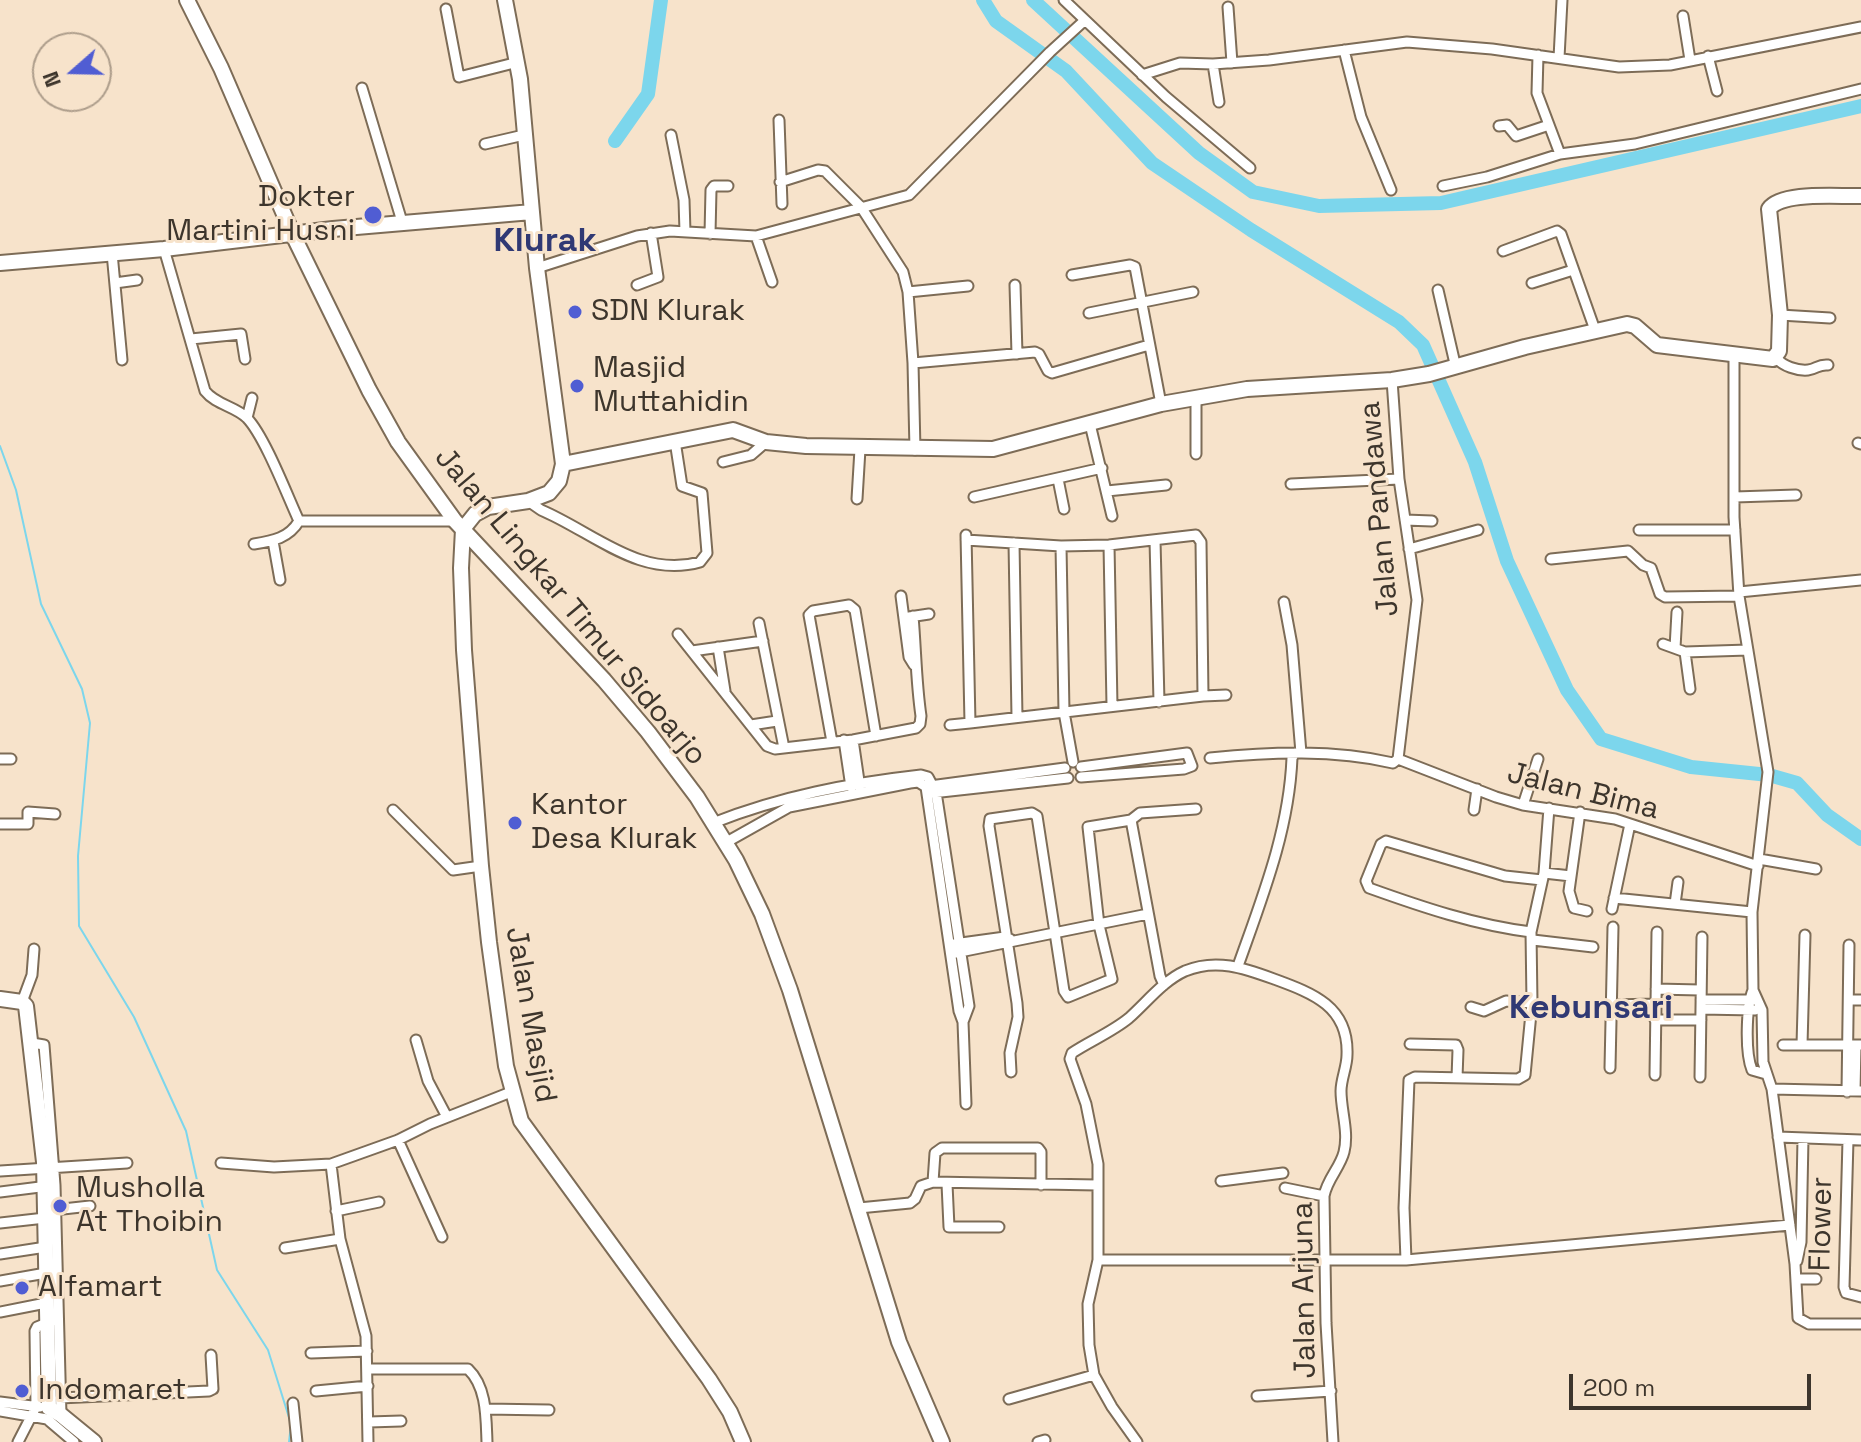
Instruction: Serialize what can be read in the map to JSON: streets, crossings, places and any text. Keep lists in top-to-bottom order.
{
  "streets": {
    "street": [
      "Jalan Pandawa",
      "Jalan Lingkar Timur Sidoarjo",
      "Jalan Bima",
      "Jalan Masjid",
      "Flower",
      "Jalan Arjuna"
    ]
  },
  "crossings": [
    ["Jalan Pandawa", "Jalan Bima"],
    ["Jalan Lingkar Timur Sidoarjo", "Jalan Masjid"]
  ],
  "districts": ["Klurak", "Kebunsari"],
  "places": [
    "Dokter Martini Husni",
    "SDN Klurak",
    "Masjid Muttahidin",
    "Kantor Desa Klurak",
    "Musholla At Thoibin",
    "Alfamart",
    "Indomaret"
  ],
  "scale_bar": "200 m",
  "north": "left"
}
